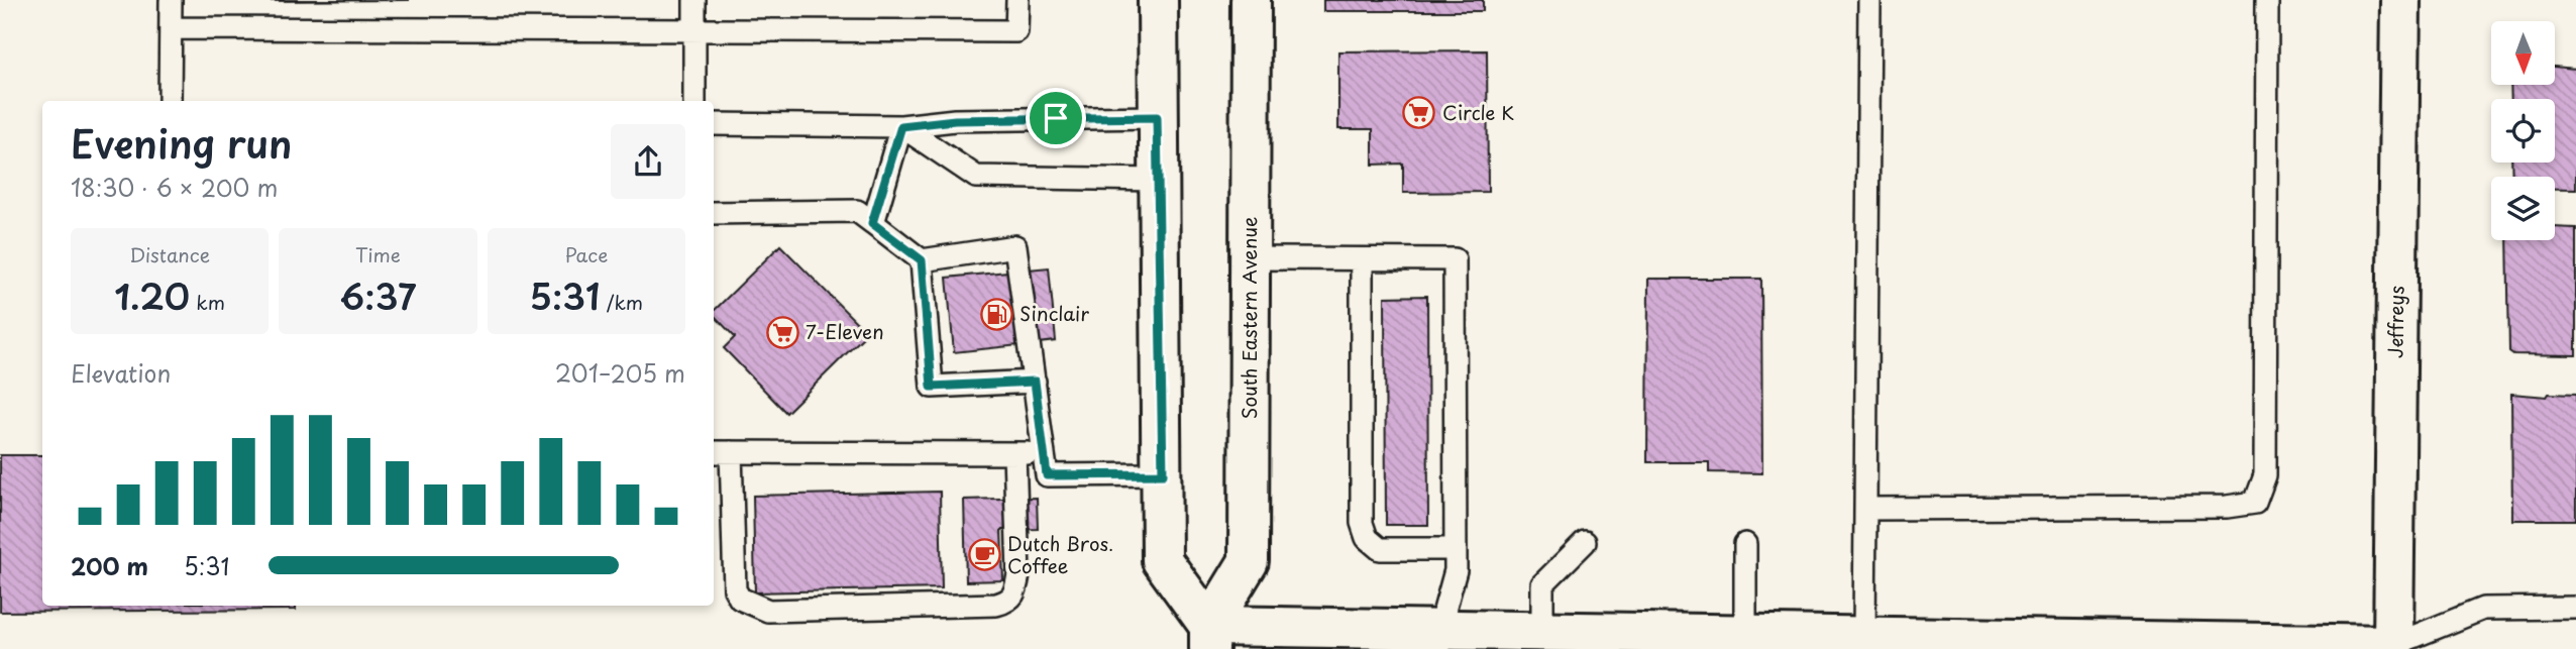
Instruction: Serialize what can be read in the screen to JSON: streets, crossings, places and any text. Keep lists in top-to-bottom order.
{
  "streets": {
    "street": ["South Eastern Avenue", "Jeffreys"]
  },
  "places": {
    "supermarket": ["Circle K", "7-Eleven"],
    "fuel station": ["Sinclair"],
    "cafe": ["Dutch Bros. Coffee"]
  },
  "north": "bottom",
  "page": {
    "heading": ["Evening run", "18:30 · 6 × 200 m"],
    "stats": [
      ["Distance", "1.20 km"],
      ["Time", "6:37"],
      ["Pace", "5:31 /km"]
    ],
    "chart": ["Elevation", "201–205 m"],
    "list": [
      {
        "name": "200 m",
        "note": "5:31"
      }
    ]
  }
}
